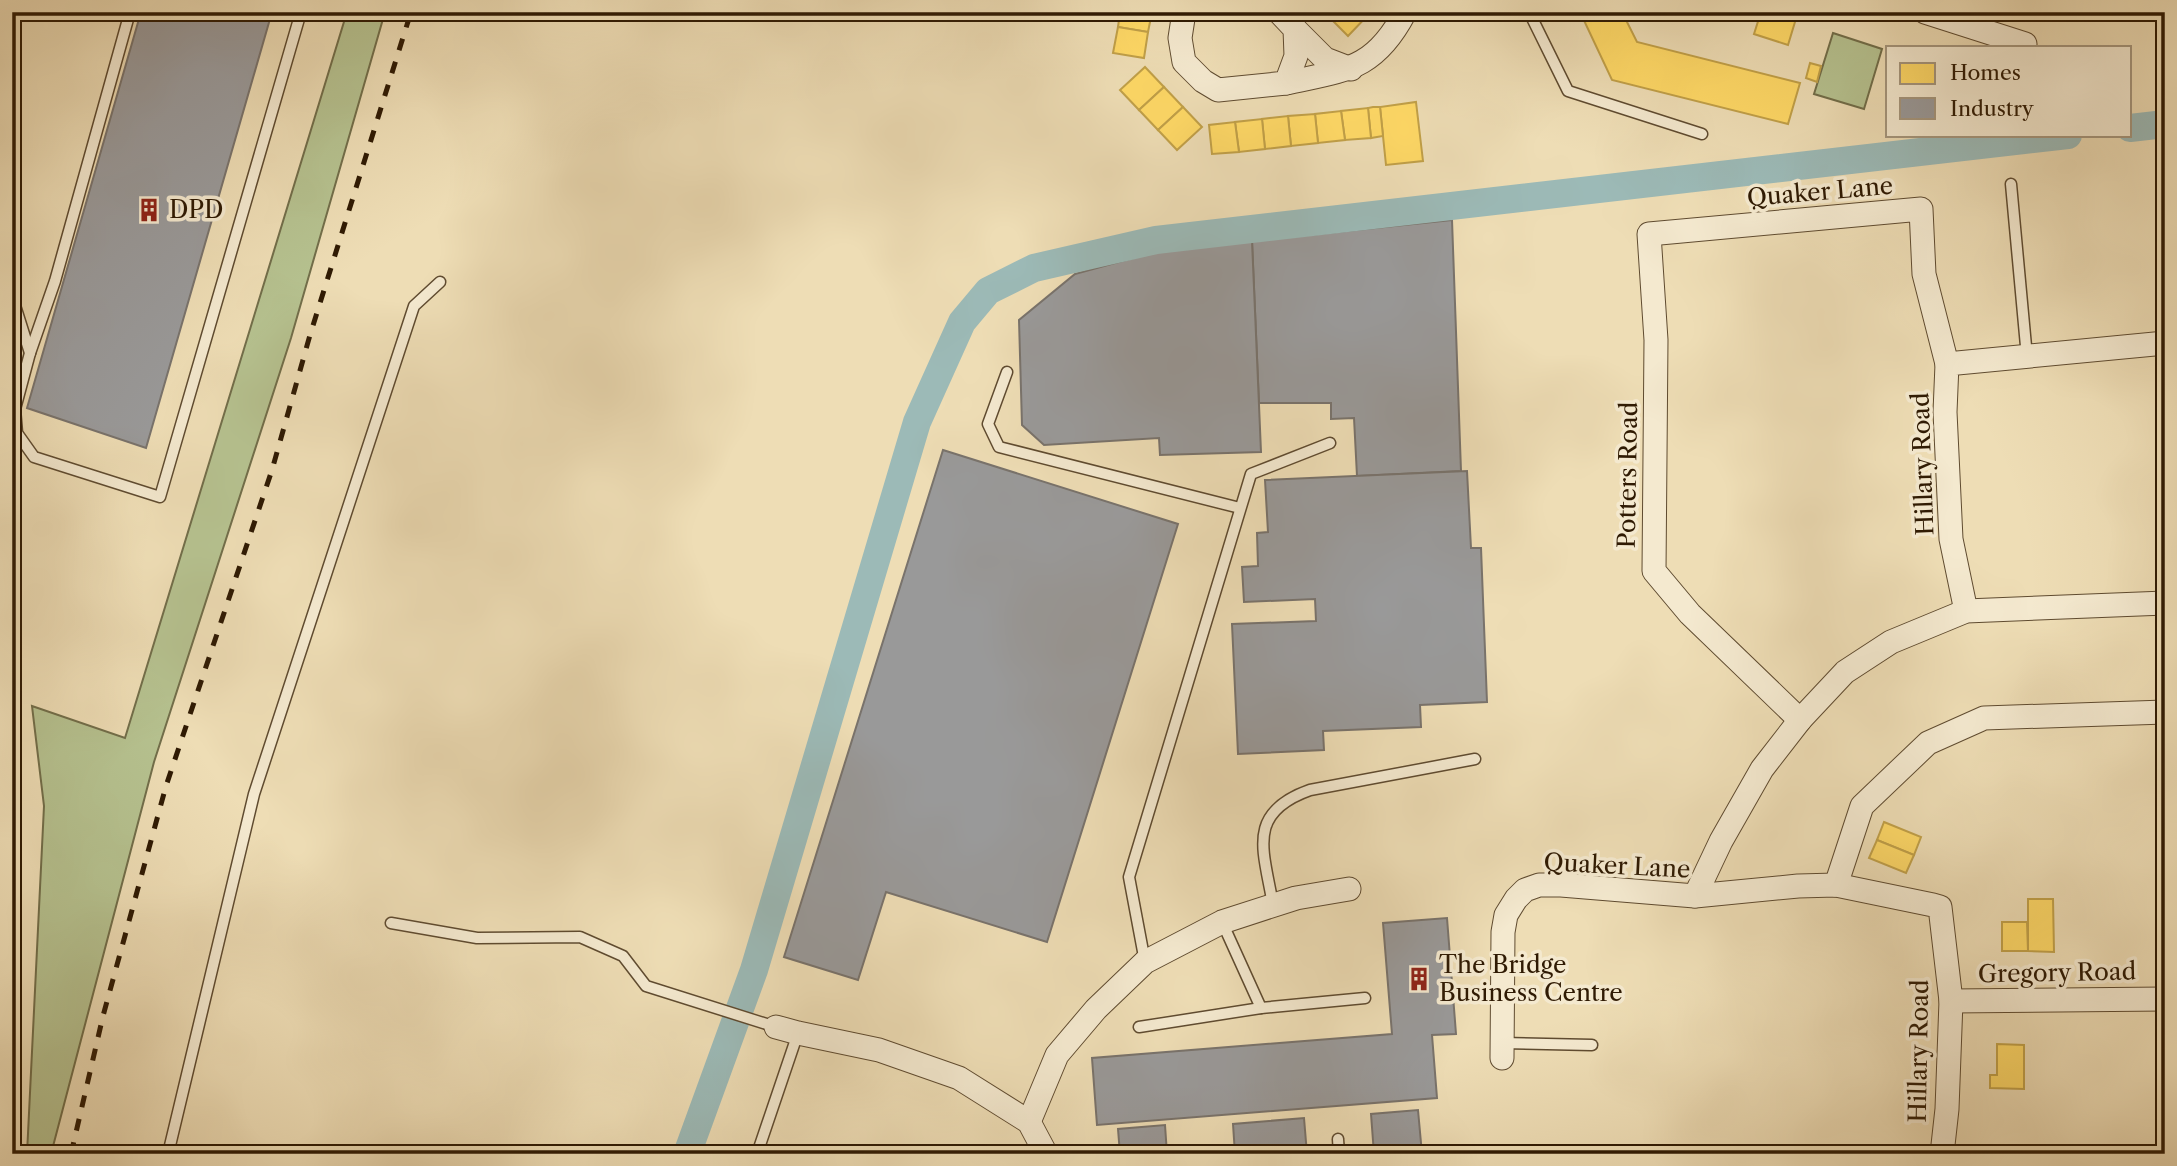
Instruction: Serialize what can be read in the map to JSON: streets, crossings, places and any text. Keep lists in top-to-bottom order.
{
  "streets": {
    "street": [
      "Quaker Lane",
      "Hillary Road",
      "Potters Road",
      "Gregory Road"
    ]
  },
  "crossings": [
    ["Quaker Lane", "Hillary Road"],
    ["Quaker Lane", "Potters Road"],
    ["Hillary Road", "Gregory Road"]
  ],
  "places": {
    "building": ["DPD", "The Bridge Business Centre"]
  },
  "legend": ["Homes", "Industry"]
}
